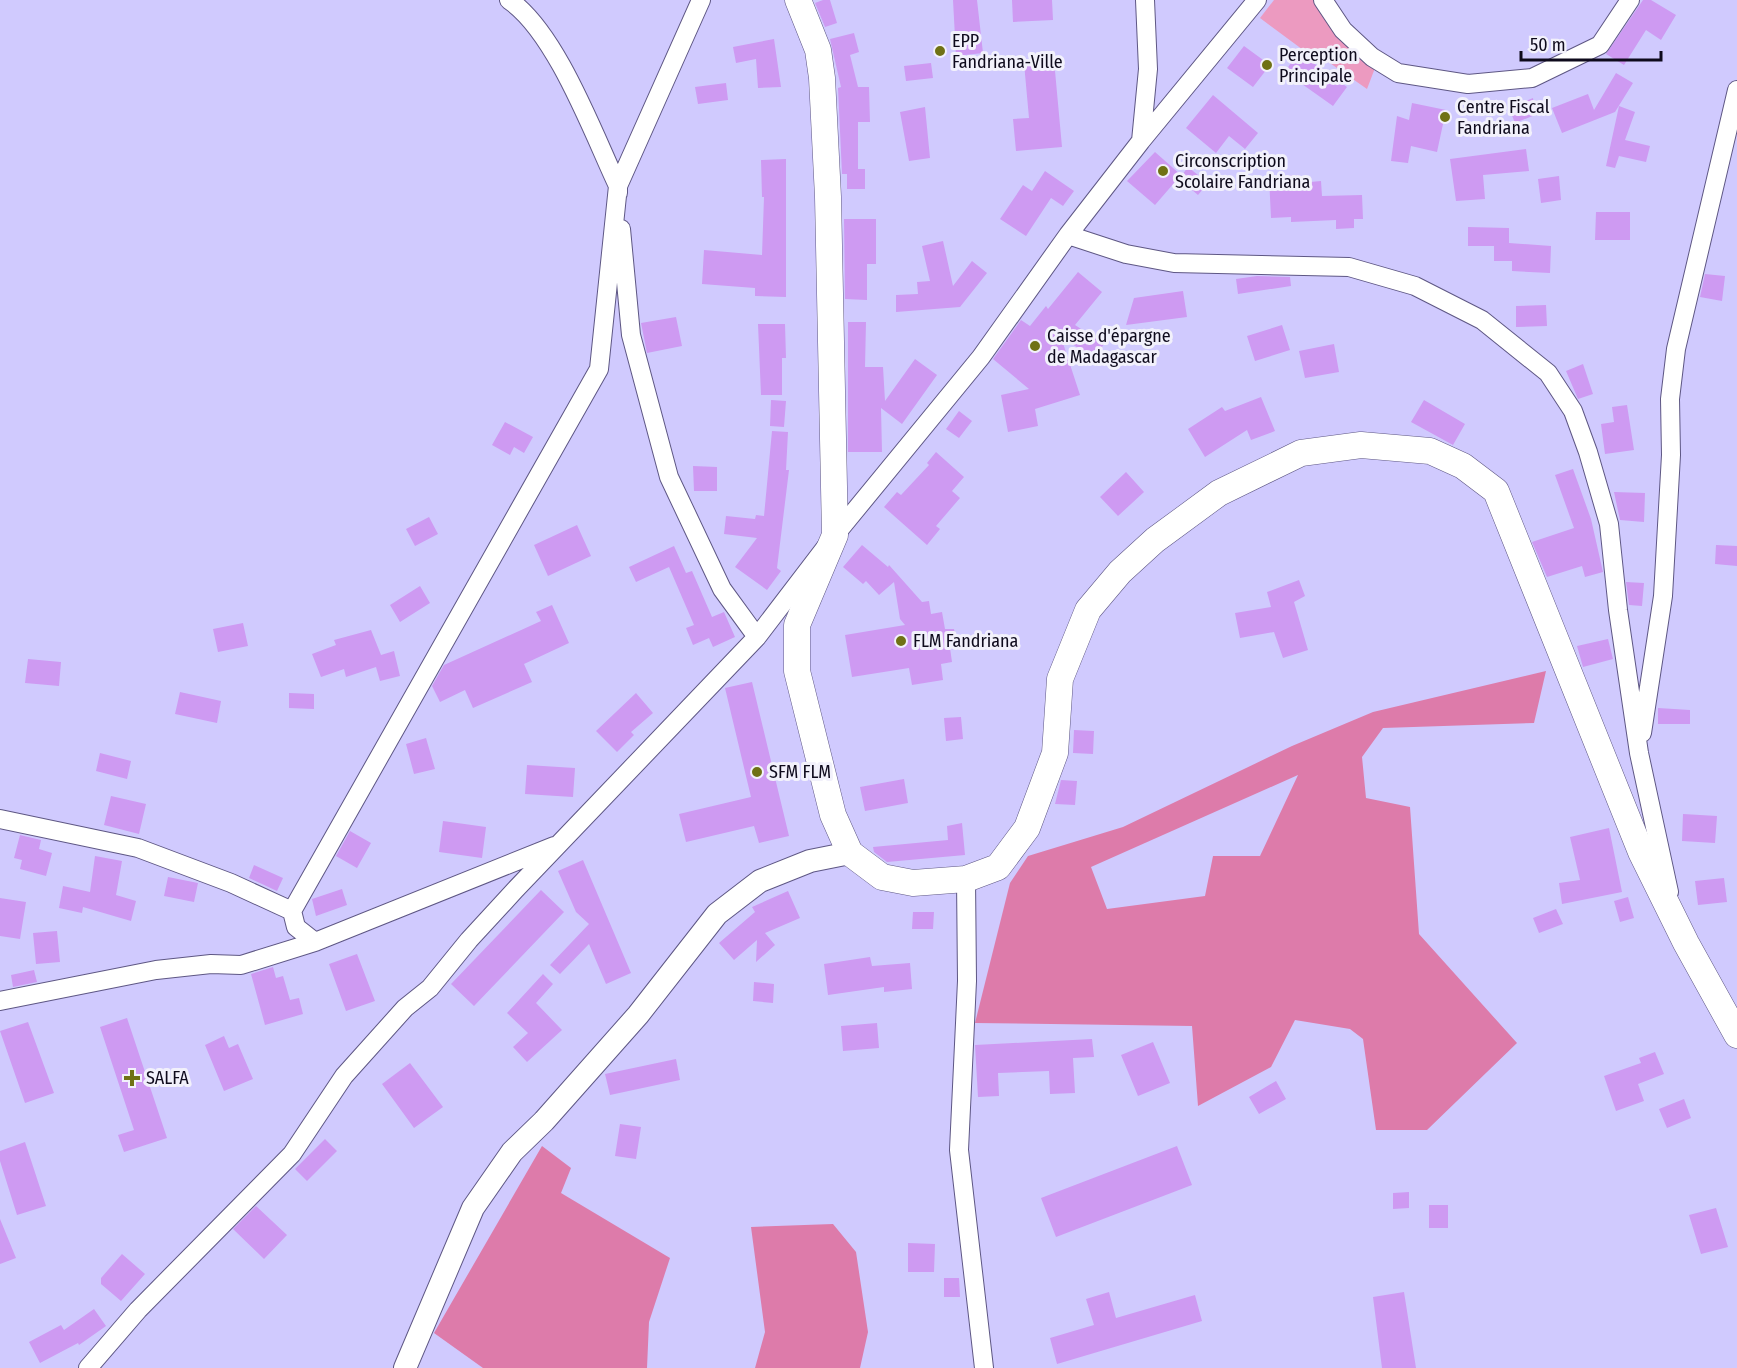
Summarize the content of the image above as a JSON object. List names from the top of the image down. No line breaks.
{"places":{"other":["EPP Fandriana-Ville","Perception Principale","Centre Fiscal Fandriana","Circonscription Scolaire Fandriana","Caisse d'épargne de Madagascar","FLM Fandriana","SFM FLM"],"health":["SALFA"]},"scale_bar":"50 m"}
